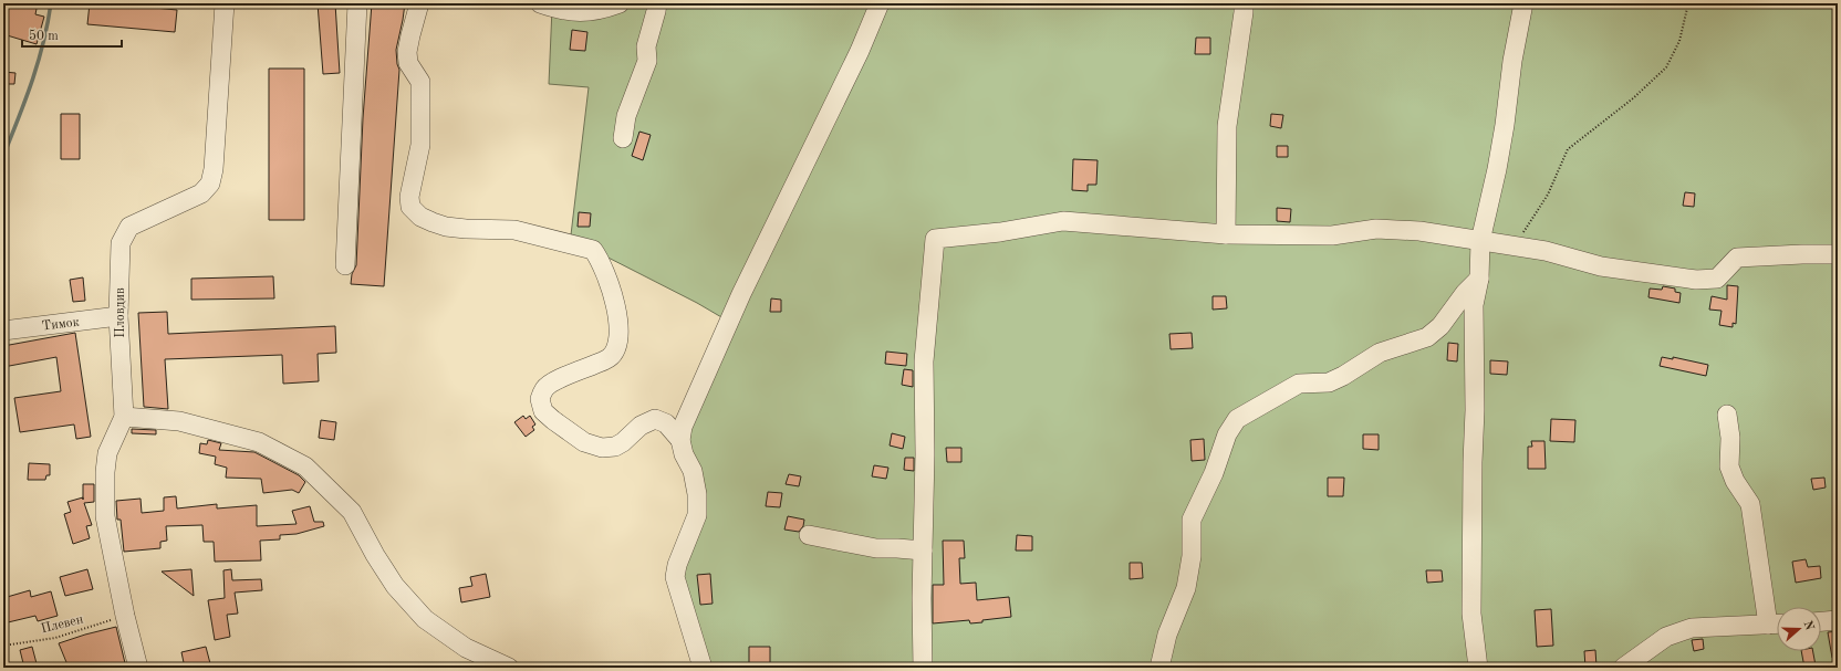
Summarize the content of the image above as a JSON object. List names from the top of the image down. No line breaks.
{"streets":{"street":["Пловдив","Тимок"],"path":["Плевен"]},"crossings":[["Пловдив","Тимок"],["Пловдив","Плевен"]],"scale_bar":"50 m","north":"right"}
